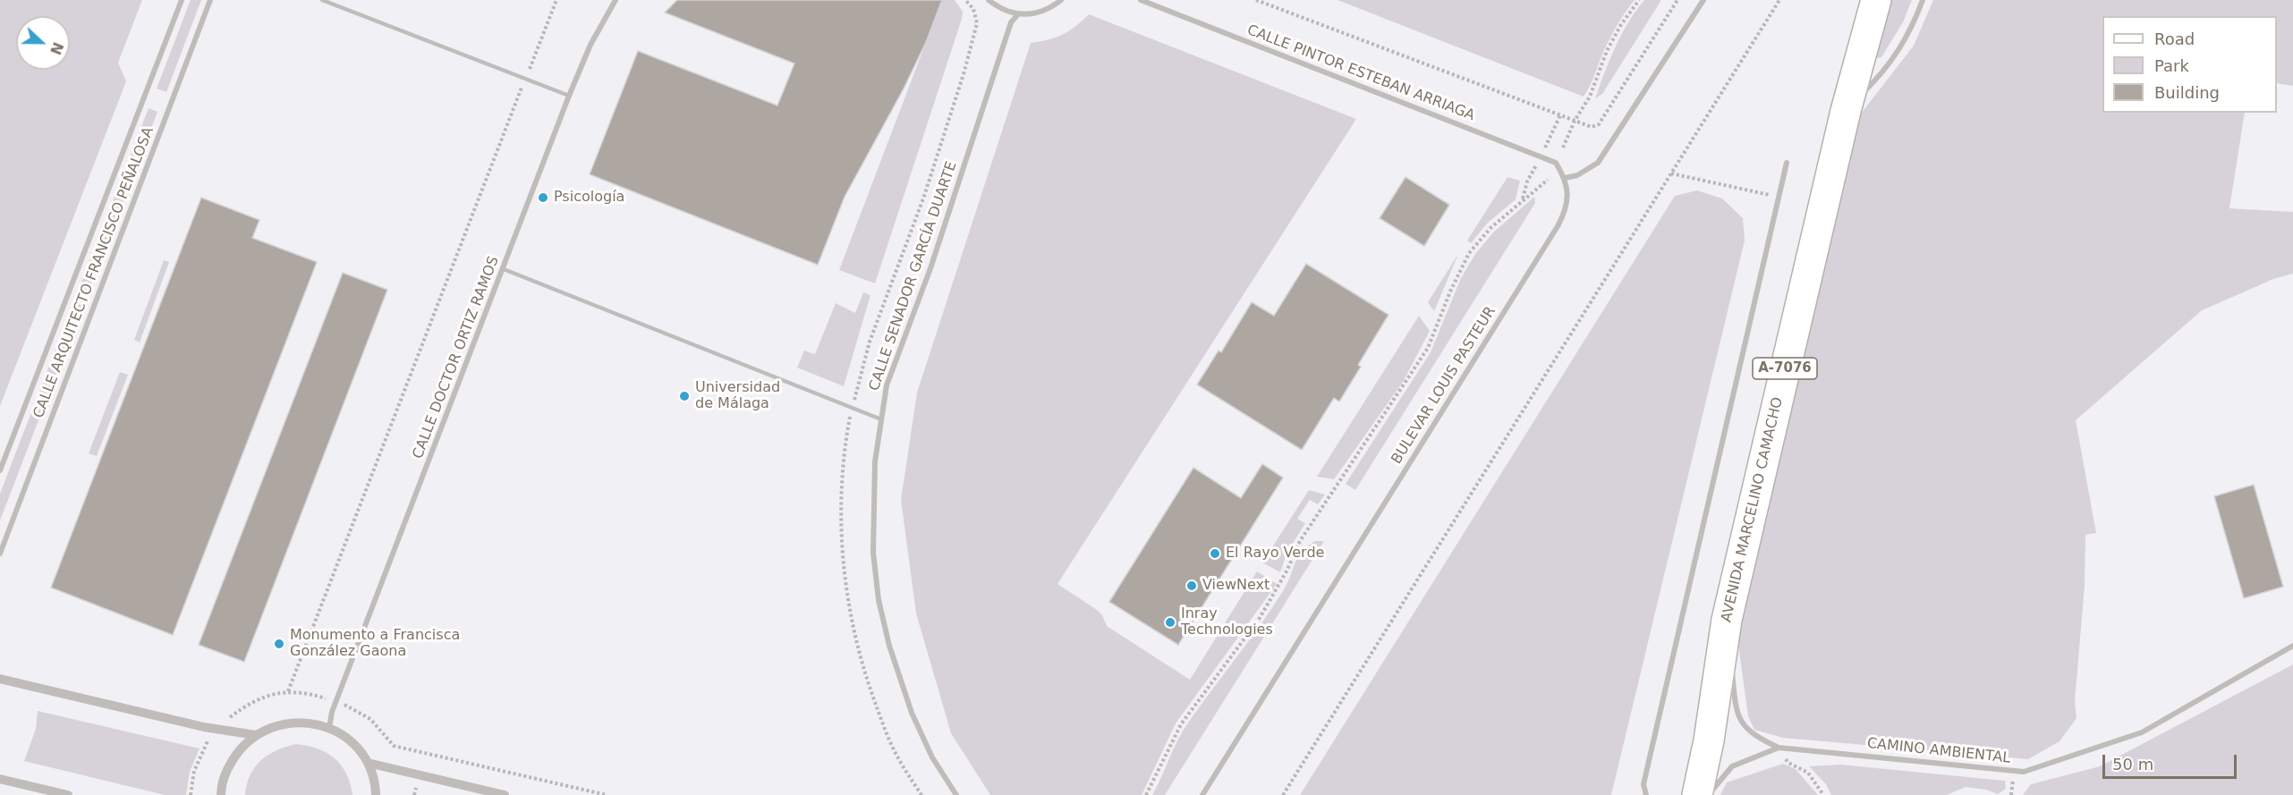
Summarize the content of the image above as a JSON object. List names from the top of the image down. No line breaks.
{"streets":{"main road":["A-7076","AVENIDA MARCELINO CAMACHO"],"street":["CALLE PINTOR ESTEBAN ARRIAGA","CALLE ARQUITECTO FRANCISCO PEÑALOSA","CALLE SENADOR GARCÍA DUARTE","CALLE DOCTOR ORTIZ RAMOS","BULEVAR LOUIS PASTEUR","CAMINO AMBIENTAL"]},"crossings":[["CALLE PINTOR ESTEBAN ARRIAGA","BULEVAR LOUIS PASTEUR"],["AVENIDA MARCELINO CAMACHO","CAMINO AMBIENTAL"]],"places":["Psicología","Universidad de Málaga","El Rayo Verde","ViewNext","Inray Technologies","Monumento a Francisca González Gaona"],"legend":["Road","Park","Building"],"scale_bar":"50 m","north":"right"}
